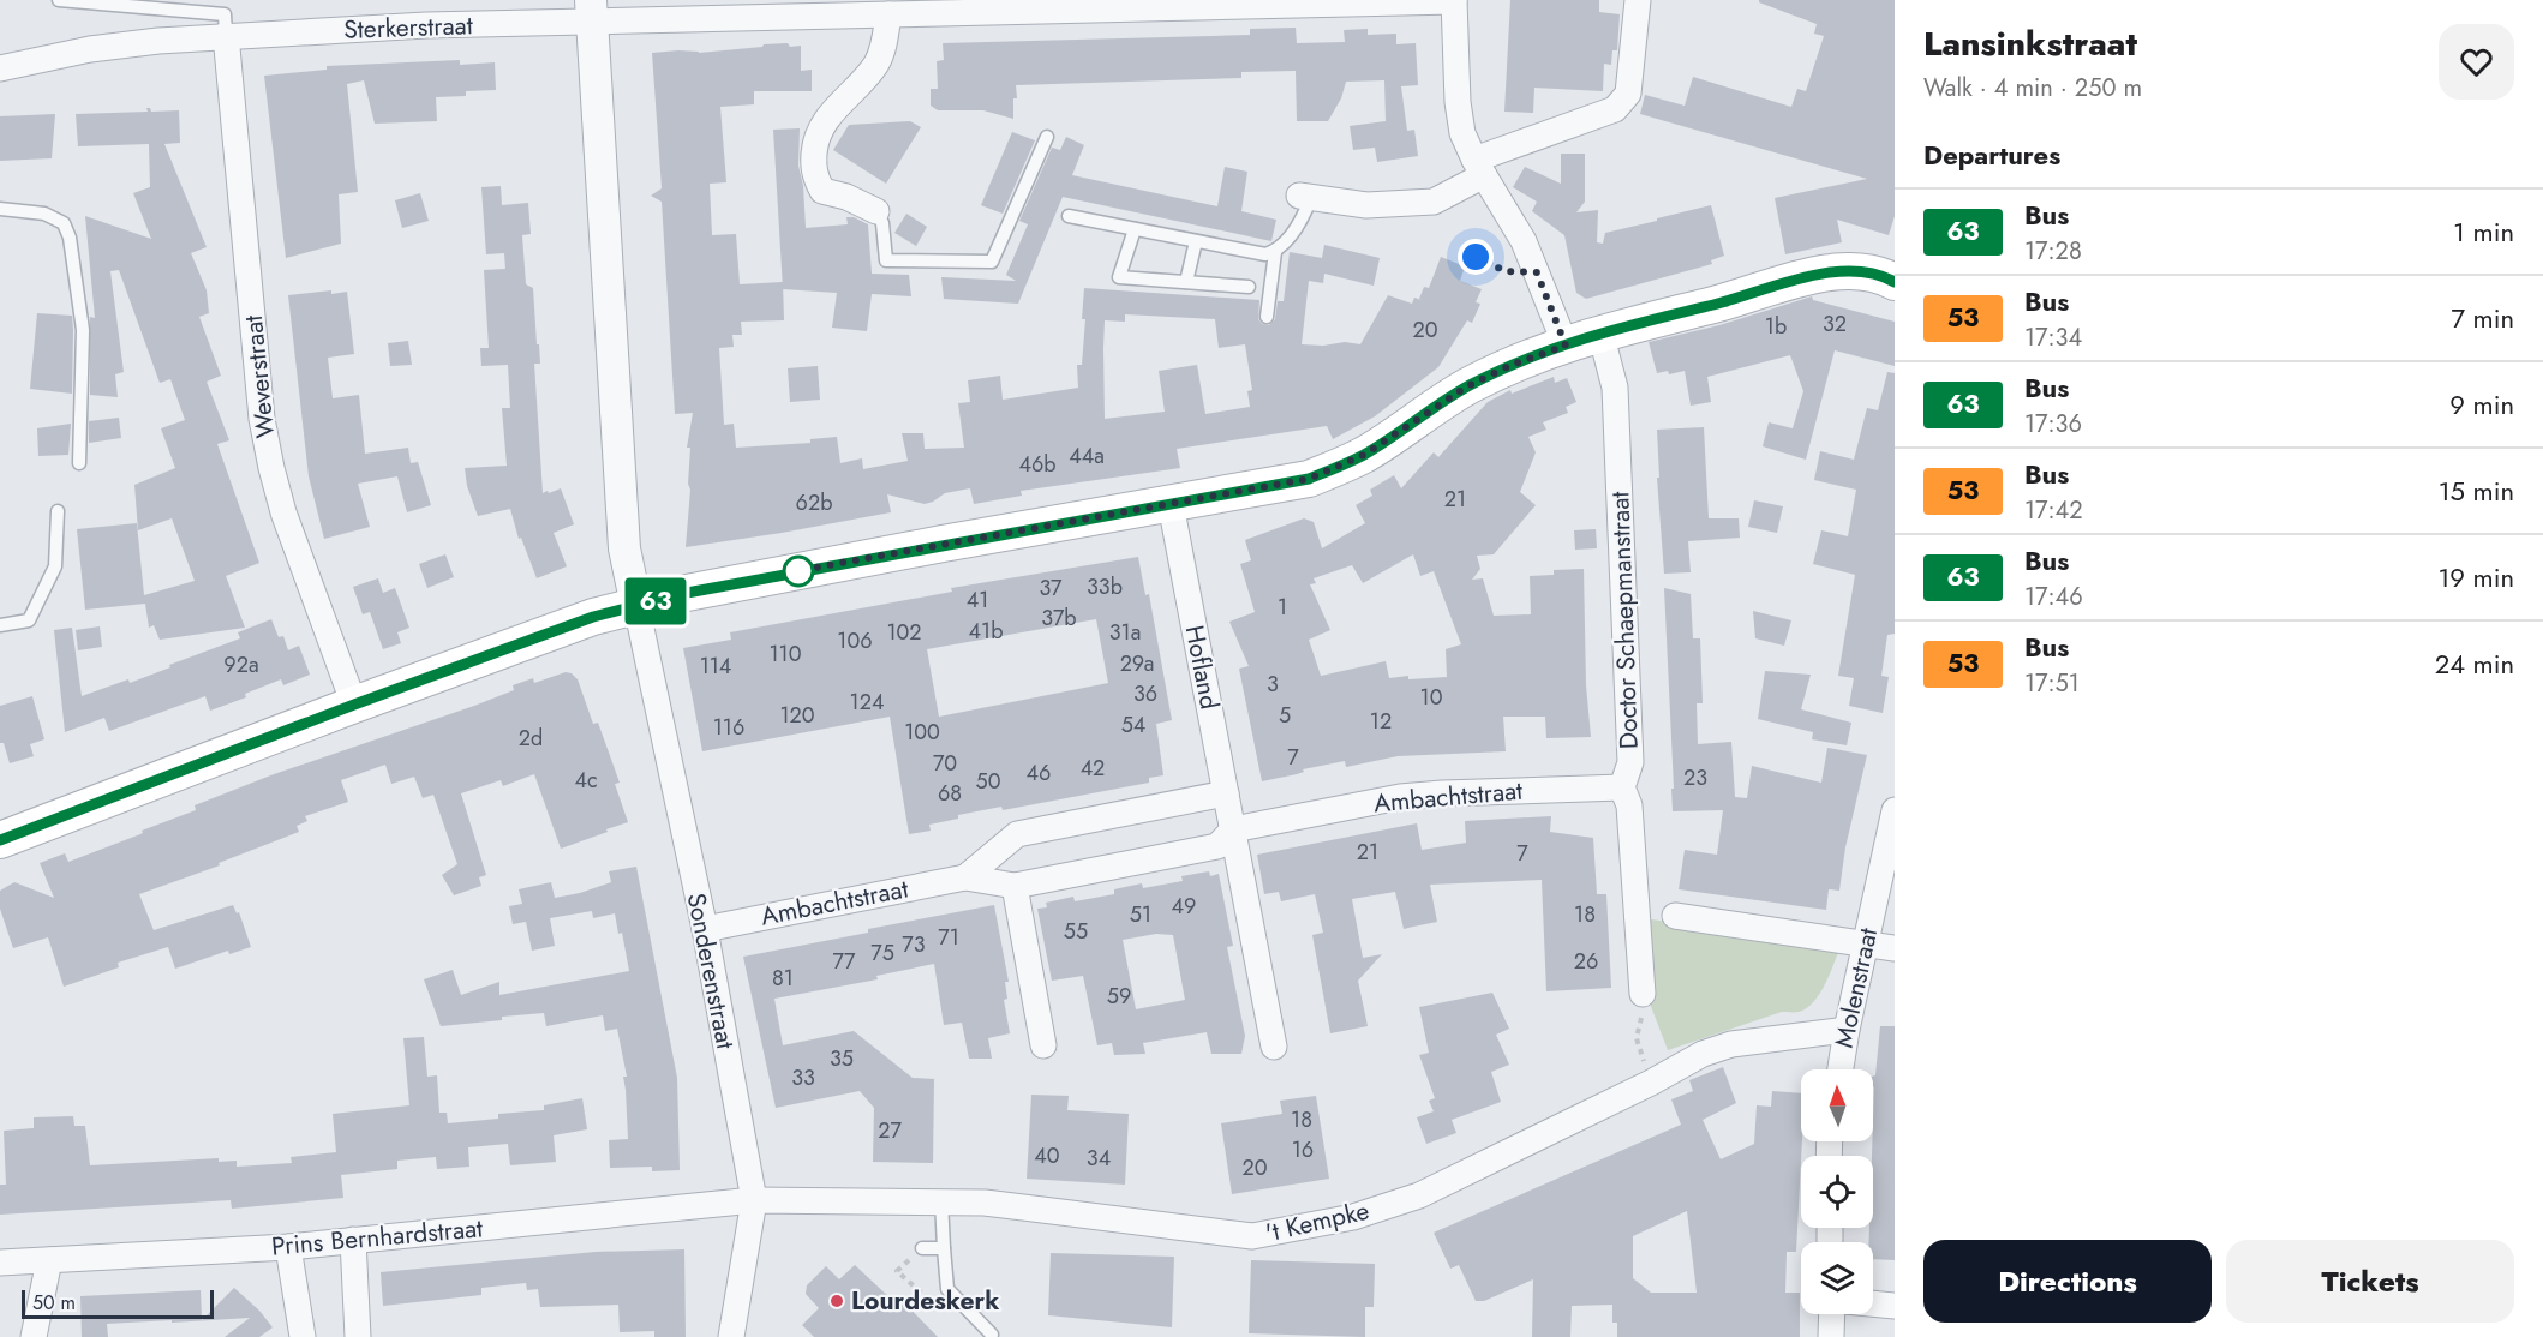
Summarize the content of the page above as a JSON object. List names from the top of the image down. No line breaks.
{"streets":{"street":["Sterkerstraat","Weverstraat","Doctor Schaepmanstraat","Hofland","Ambachtstraat","Sonderenstraat","Molenstraat","'t Kempke","Prins Bernhardstraat"]},"crossings":[["Sterkerstraat","Weverstraat"],["Doctor Schaepmanstraat","Ambachtstraat"],["Hofland","Ambachtstraat"],["Ambachtstraat","Sonderenstraat"],["Sonderenstraat","'t Kempke"],["Sonderenstraat","Prins Bernhardstraat"],["Molenstraat","'t Kempke"],["'t Kempke","Prins Bernhardstraat"]],"places":["Lourdeskerk"],"lines":["bus line 63"],"house_numbers":["32","1b","20","44a","46b","21","62b","33b","37","41","1","37b","41b","102","31a","106","110","29a","92a","114","3","36","10","124","120","5","12","54","116","100","2d","7","70","42","46","23","4c","50","68","21","7","49","51","18","55","71","73","75","77","26","81","59","35","33","18","27","16","40","34","20"],"scale_bar":"50 m","north":"top","page":{"on_map":"63","heading":[["Lansinkstraat","Walk · 4 min · 250 m"],"Departures"],"list":[{"mark":"63","name":"Bus","note":"17:28","value":"1 min"},{"mark":"53","name":"Bus","note":"17:34","value":"7 min"},{"mark":"63","name":"Bus","note":"17:36","value":"9 min"},{"mark":"53","name":"Bus","note":"17:42","value":"15 min"},{"mark":"63","name":"Bus","note":"17:46","value":"19 min"},{"mark":"53","name":"Bus","note":"17:51","value":"24 min"}],"buttons":["Directions","Tickets"],"scale":"50 m"}}
